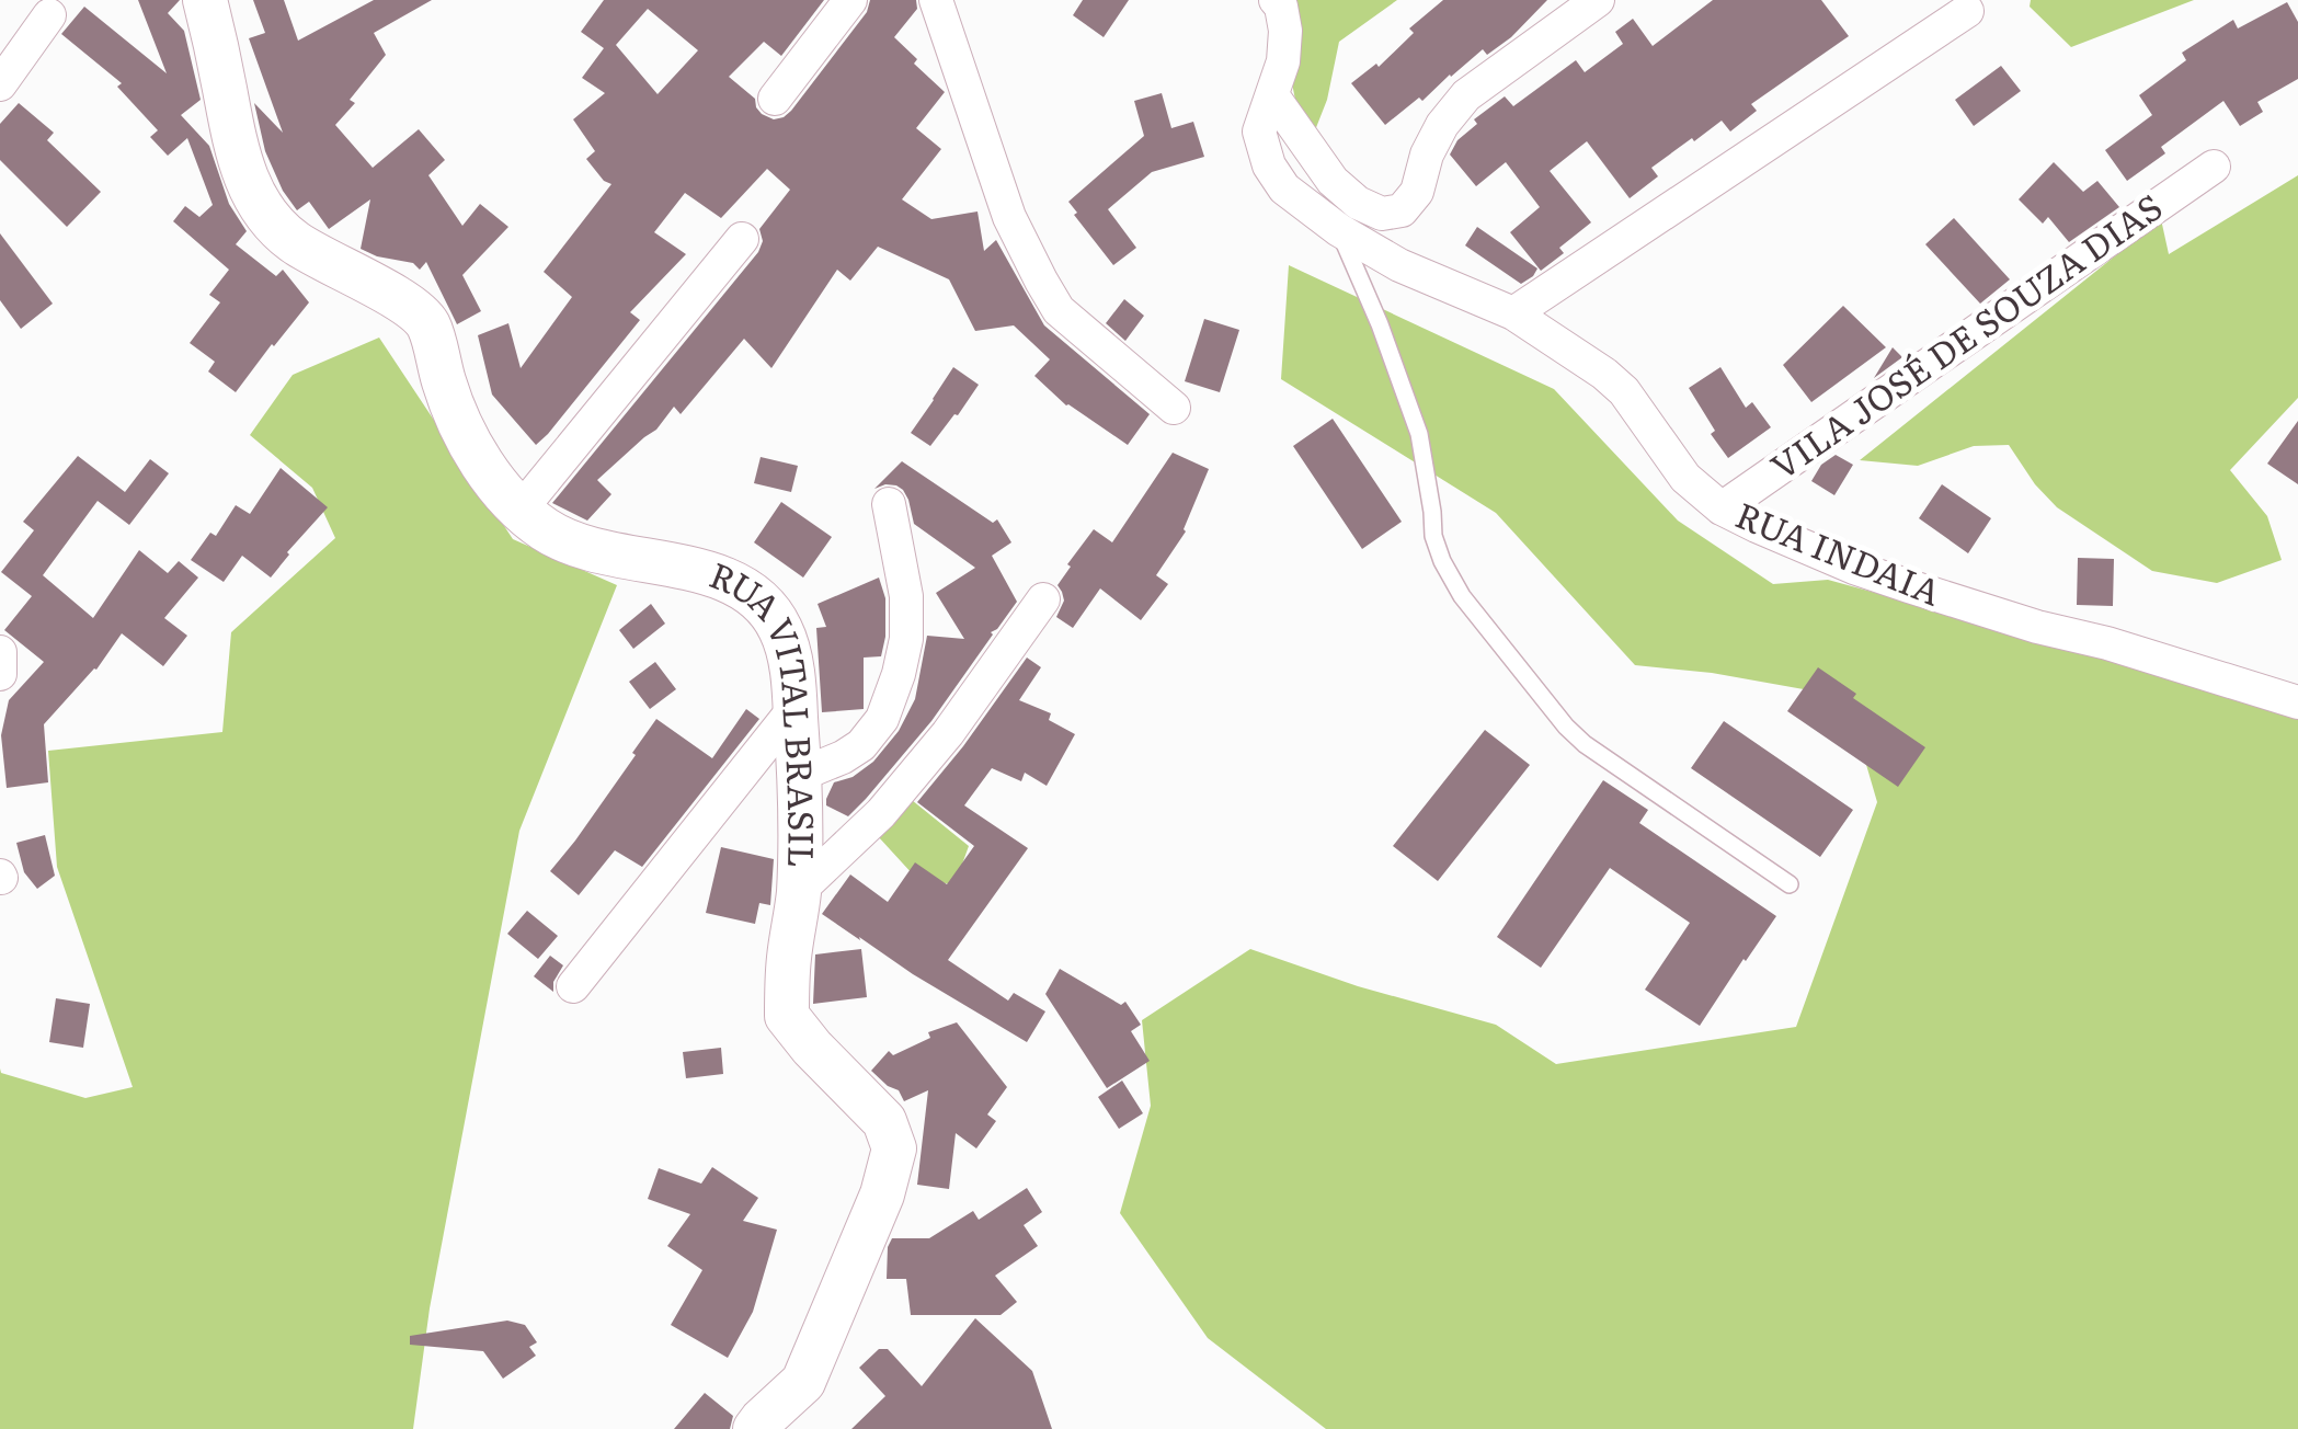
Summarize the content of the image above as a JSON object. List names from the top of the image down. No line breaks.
{"streets":{"street":["VILA JOSÉ DE SOUZA DIAS","RUA INDAIA","RUA VITAL BRASIL"]},"crossings":[["VILA JOSÉ DE SOUZA DIAS","RUA INDAIA"]]}
